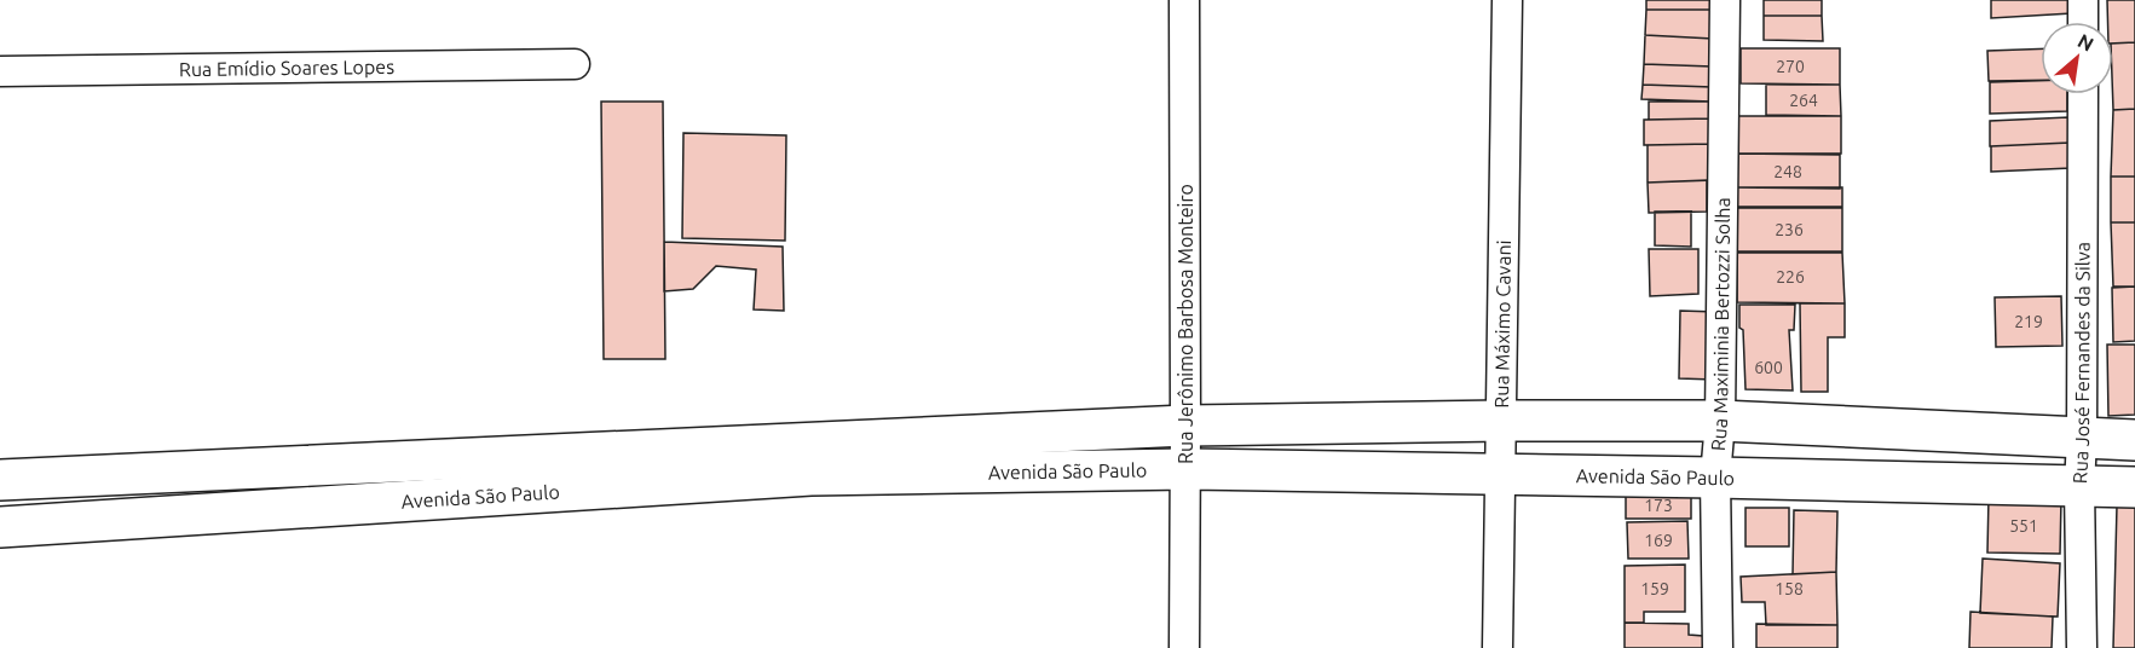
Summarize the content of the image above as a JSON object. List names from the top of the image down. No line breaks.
{"streets":{"main road":["Avenida São Paulo"],"street":["Rua Emídio Soares Lopes","Rua Jerônimo Barbosa Monteiro","Rua Máximo Cavani","Rua Maximinia Bertozzi Solha","Rua José Fernandes da Silva"]},"crossings":[["Rua Jerônimo Barbosa Monteiro","Avenida São Paulo"],["Rua Máximo Cavani","Avenida São Paulo"],["Rua Maximinia Bertozzi Solha","Avenida São Paulo"],["Rua José Fernandes da Silva","Avenida São Paulo"]],"house_numbers":["270","264","248","236","226","219","600","173","551","169","159","158"],"north":"top right"}
